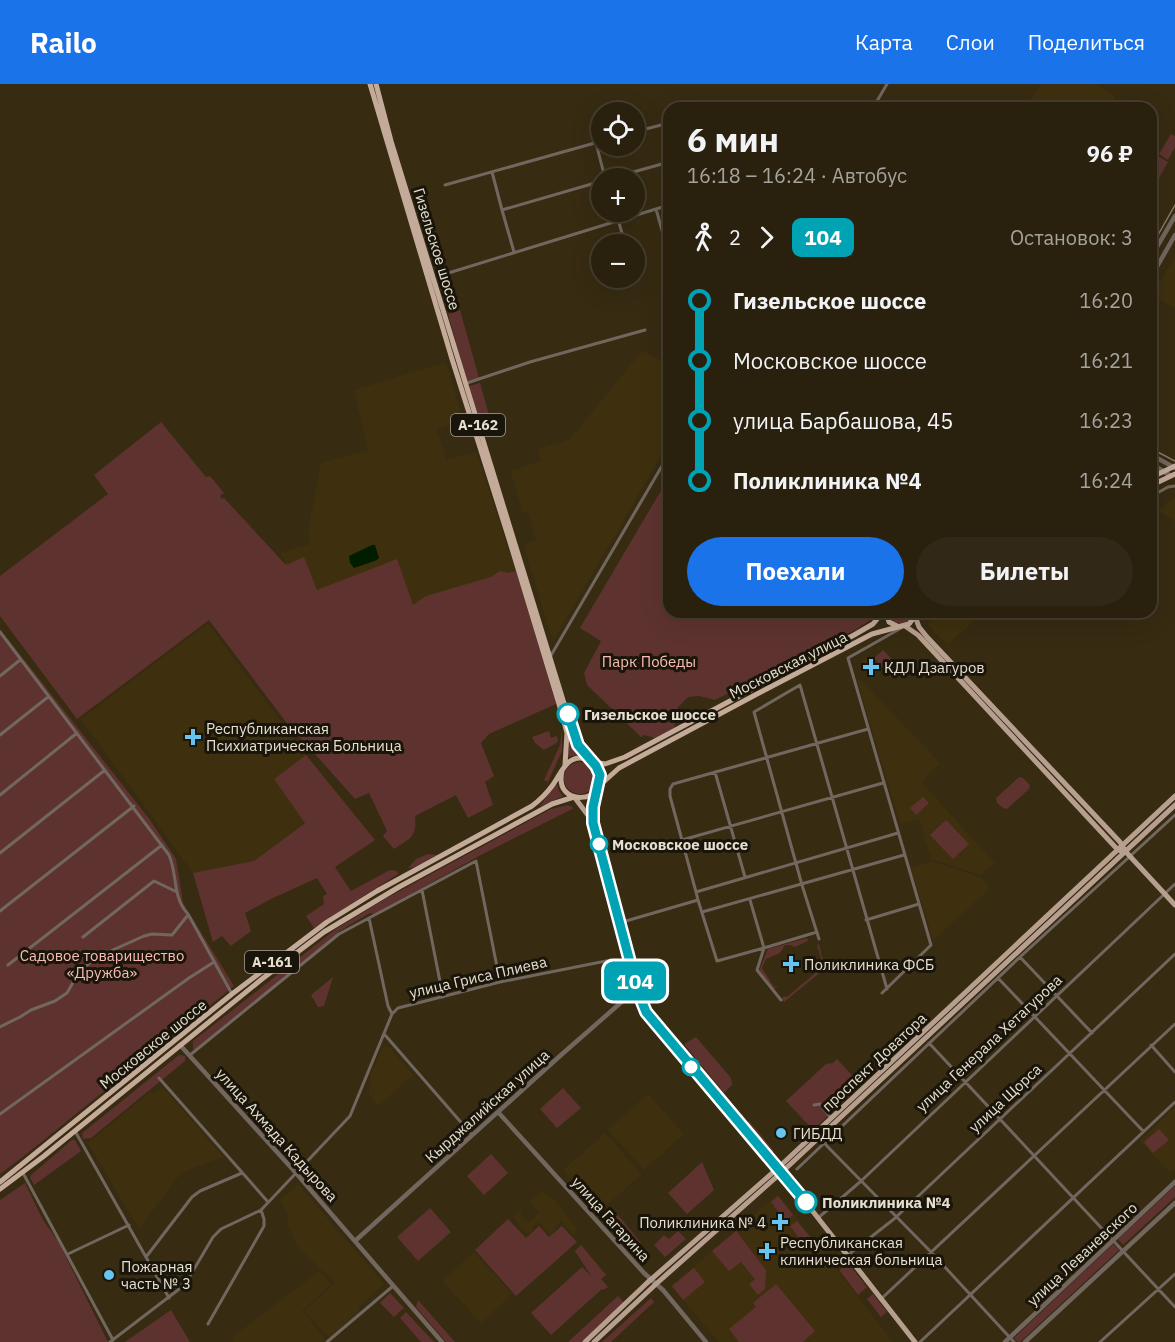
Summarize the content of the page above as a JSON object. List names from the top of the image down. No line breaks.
{"streets":{"highway":["Гизельское шоссе","А-162","Московская улица","А-161","Московское шоссе"],"main road":["проспект Доватора"],"street":["улица Гриса Плиева","улица Генерала Хетагурова","улица Щорса","Кырджалийская улица","улица Ахмада Кадырова","улица Гагарина","улица Леваневского"]},"crossings":[["Гизельское шоссе","Московская улица"],["Гизельское шоссе","А-161"],["Гизельское шоссе","Московское шоссе"],["Московская улица","А-161"],["Московская улица","Московское шоссе"],["А-161","Московское шоссе"],["улица Гриса Плиева","Кырджалийская улица"],["Московское шоссе","улица Ахмада Кадырова"],["проспект Доватора","улица Гагарина"],["Кырджалийская улица","улица Ахмада Кадырова"],["Кырджалийская улица","улица Гагарина"]],"parks":["Парк Победы","Садовое товарищество «Дружба»"],"places":{"health":["КДЛ Дзагуров","Республиканская Психиатрическая Больница","Поликлиника ФСБ","Поликлиника № 4","Республиканская клиническая больница"],"other":["Гизельское шоссе","Московское шоссе","ГИБДД","Поликлиника №4","Пожарная часть № 3"]},"lines":["bus line 104"],"page":{"header":"Railo","nav":["Карта","Слои","Поделиться"],"on_map":"104","map_buttons":["+","−"],"heading":["6 мин","16:18 – 16:24 · Автобус","96 ₽"],"legs":["2","104","Остановок: 3"],"list":[{"name":"Гизельское шоссе","value":"16:20"},{"name":"Московское шоссе","value":"16:21"},{"name":"улица Барбашова, 45","value":"16:23"},{"name":"Поликлиника №4","value":"16:24"}],"buttons":["Поехали","Билеты"]}}
